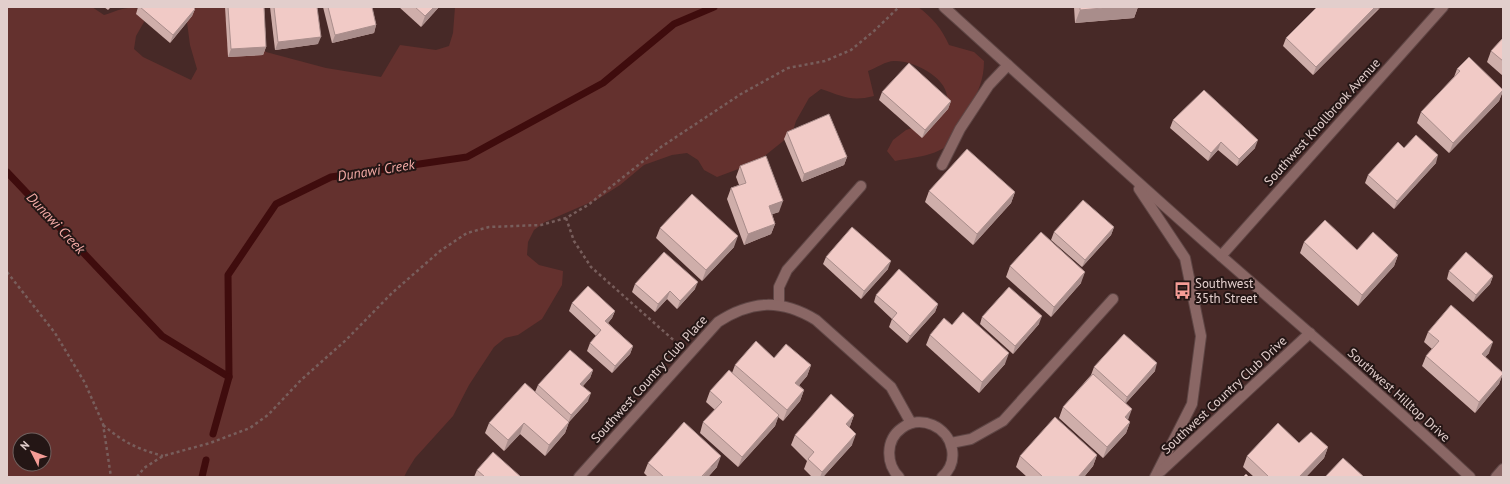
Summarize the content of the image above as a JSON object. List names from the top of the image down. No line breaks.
{"streets":{"street":["Southwest Knollbrook Avenue","Southwest Country Club Place","Southwest Country Club Drive","Southwest Hilltop Drive"]},"crossings":[["Southwest Country Club Drive","Southwest Hilltop Drive"]],"water":["Dunawi Creek"],"places":{"bus stop":["Southwest 35th Street"]},"north":"top left"}
